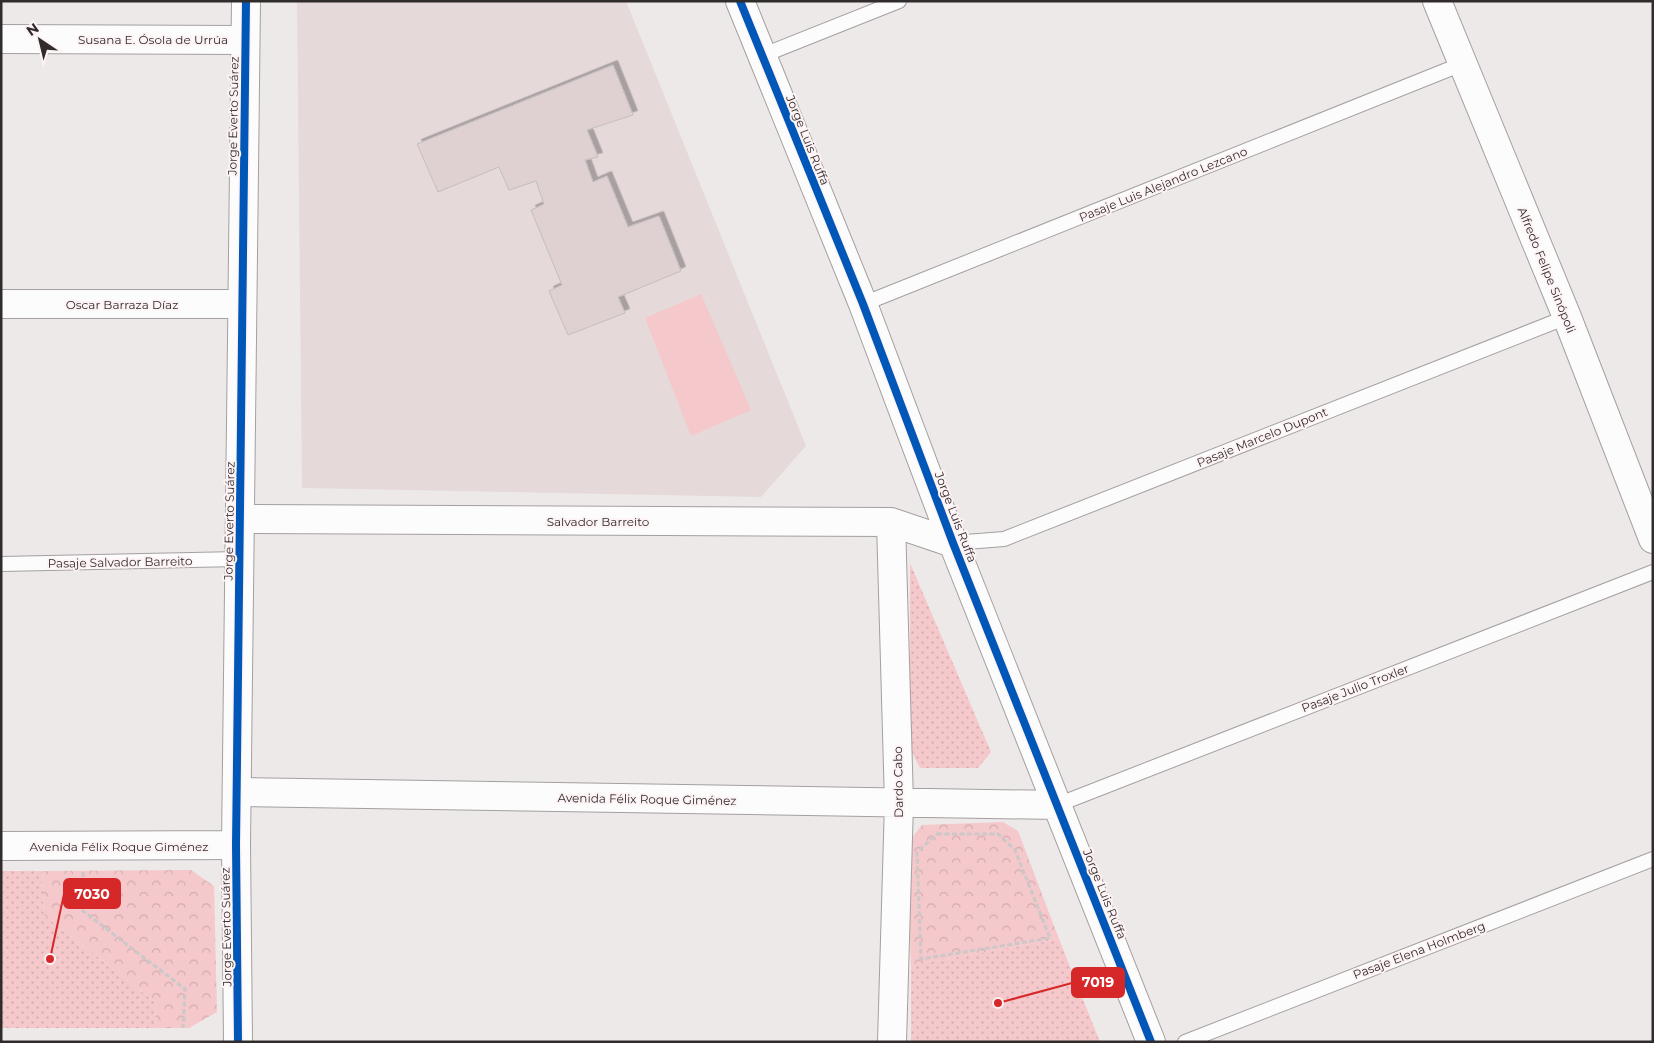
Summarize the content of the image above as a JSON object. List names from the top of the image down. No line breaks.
{"streets":{"street":["Susana E. Ósola de Urrúa","Jorge Everto Suárez","Jorge Luis Ruffa","Alfredo Felipe Sinópoli","Oscar Barraza Díaz","Salvador Barreito","Dardo Cabo","Avenida Félix Roque Giménez"],"lane":["Pasaje Luis Alejandro Lezcano","Pasaje Marcelo Dupont","Pasaje Salvador Barreito","Pasaje Julio Troxler","Pasaje Elena Holmberg"]},"crossings":[["Susana E. Ósola de Urrúa","Jorge Everto Suárez"],["Jorge Everto Suárez","Oscar Barraza Díaz"],["Jorge Everto Suárez","Salvador Barreito"],["Jorge Everto Suárez","Pasaje Salvador Barreito"],["Jorge Everto Suárez","Avenida Félix Roque Giménez"],["Jorge Luis Ruffa","Pasaje Luis Alejandro Lezcano"],["Jorge Luis Ruffa","Pasaje Marcelo Dupont"],["Jorge Luis Ruffa","Salvador Barreito"],["Jorge Luis Ruffa","Pasaje Julio Troxler"],["Jorge Luis Ruffa","Avenida Félix Roque Giménez"],["Pasaje Luis Alejandro Lezcano","Alfredo Felipe Sinópoli"],["Alfredo Felipe Sinópoli","Pasaje Marcelo Dupont"],["Pasaje Marcelo Dupont","Salvador Barreito"],["Salvador Barreito","Dardo Cabo"],["Pasaje Julio Troxler","Avenida Félix Roque Giménez"],["Dardo Cabo","Avenida Félix Roque Giménez"]],"places":["7030","7019"],"north":"top left"}
